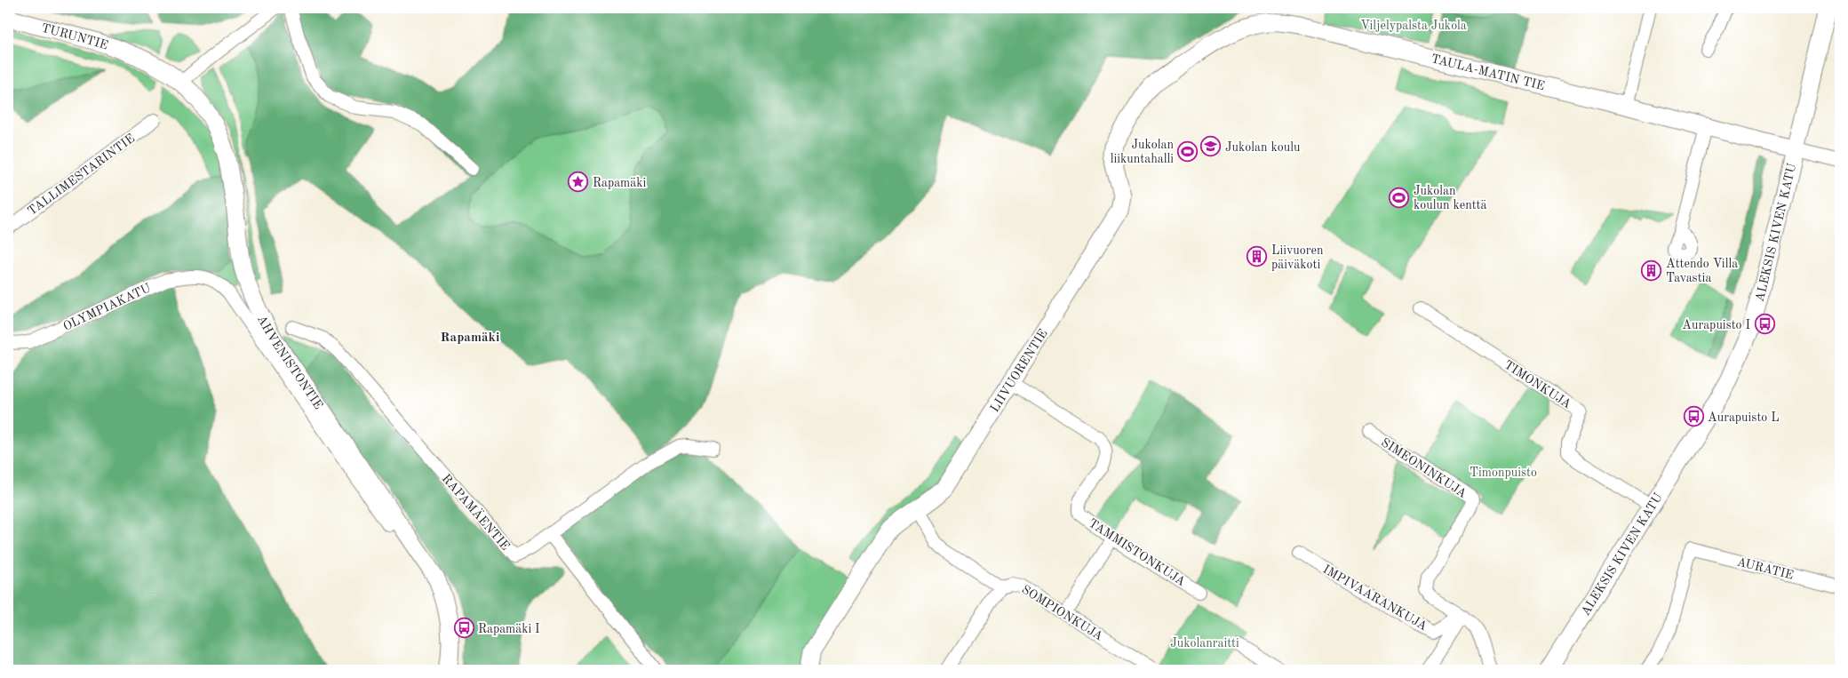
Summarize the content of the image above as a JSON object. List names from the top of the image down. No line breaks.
{"streets":{"main road":["TURUNTIE","TAULA-MATIN TIE","ALEKSIS KIVEN KATU","AHVENISTONTIE","LIIVUORENTIE"],"street":["TALLIMESTARINTIE","OLYMPIAKATU","TIMONKUJA","SIMEONINKUJA","RAPAMÄENTIE","TAMMISTONKUJA","AURATIE","IMPIVAARANKUJA","SOMPIONKUJA"]},"crossings":[["TURUNTIE","AHVENISTONTIE"],["TAULA-MATIN TIE","ALEKSIS KIVEN KATU"],["TAULA-MATIN TIE","LIIVUORENTIE"],["ALEKSIS KIVEN KATU","TIMONKUJA"],["LIIVUORENTIE","TAMMISTONKUJA"],["SIMEONINKUJA","IMPIVAARANKUJA"]],"districts":["Rapamäki"],"parks":["Viljelypalsta Jukola","Timonpuisto","Jukolanraitti"],"places":{"school or university":["Jukolan koulu"],"sports":["Jukolan liikuntahalli","Jukolan koulun kenttä"],"place":["Rapamäki"],"building":["Liivuoren päiväkoti","Attendo Villa Tavastia"],"bus stop":["Aurapuisto I","Aurapuisto L","Rapamäki I"]}}
